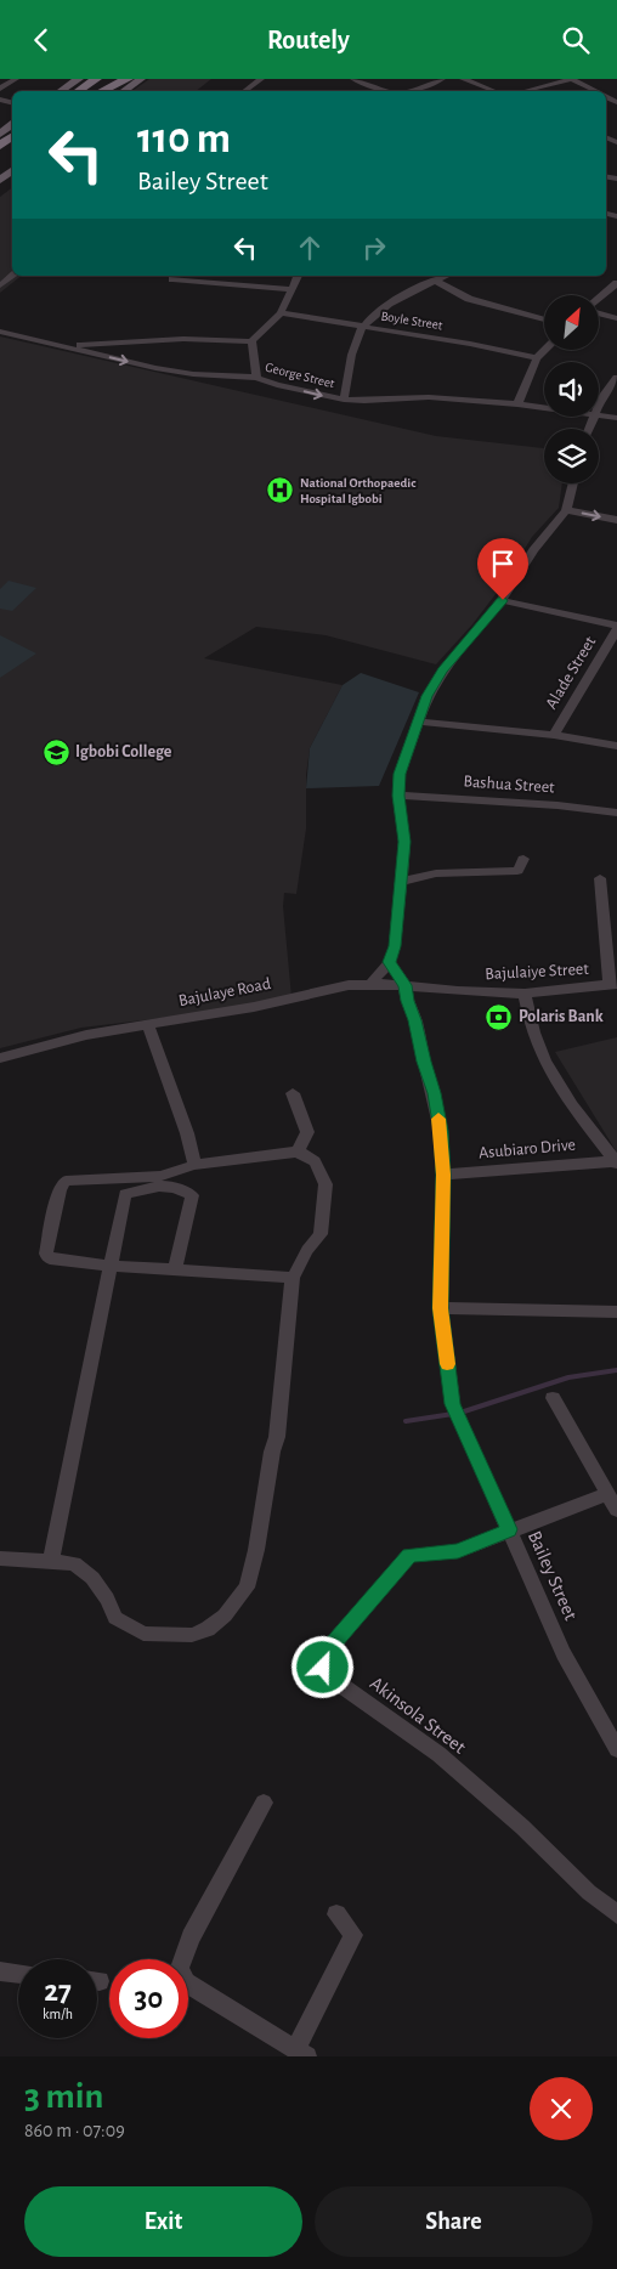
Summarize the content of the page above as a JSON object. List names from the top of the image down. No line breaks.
{"streets":{"street":["Boyle Street","George Street","Alade Street","Bashua Street","Bajulaiye Street","Bajulaye Road","Asubiaro Drive","Bailey Street","Akinsola Street"]},"crossings":[["Bajulaiye Street","Bajulaye Road"],["Bajulaye Road","Bailey Street"],["Asubiaro Drive","Bailey Street"],["Bailey Street","Akinsola Street"]],"places":{"hospital":["National Orthopaedic Hospital Igbobi"],"school or university":["Igbobi College"],"bank":["Polaris Bank"]},"north":"top right","page":{"header":"Routely","turn":["110 m","Bailey Street"],"speed":"27 km/h","limit":"30","heading":["3 min","860 m · 07:09"],"buttons":["Exit","Share"]}}
